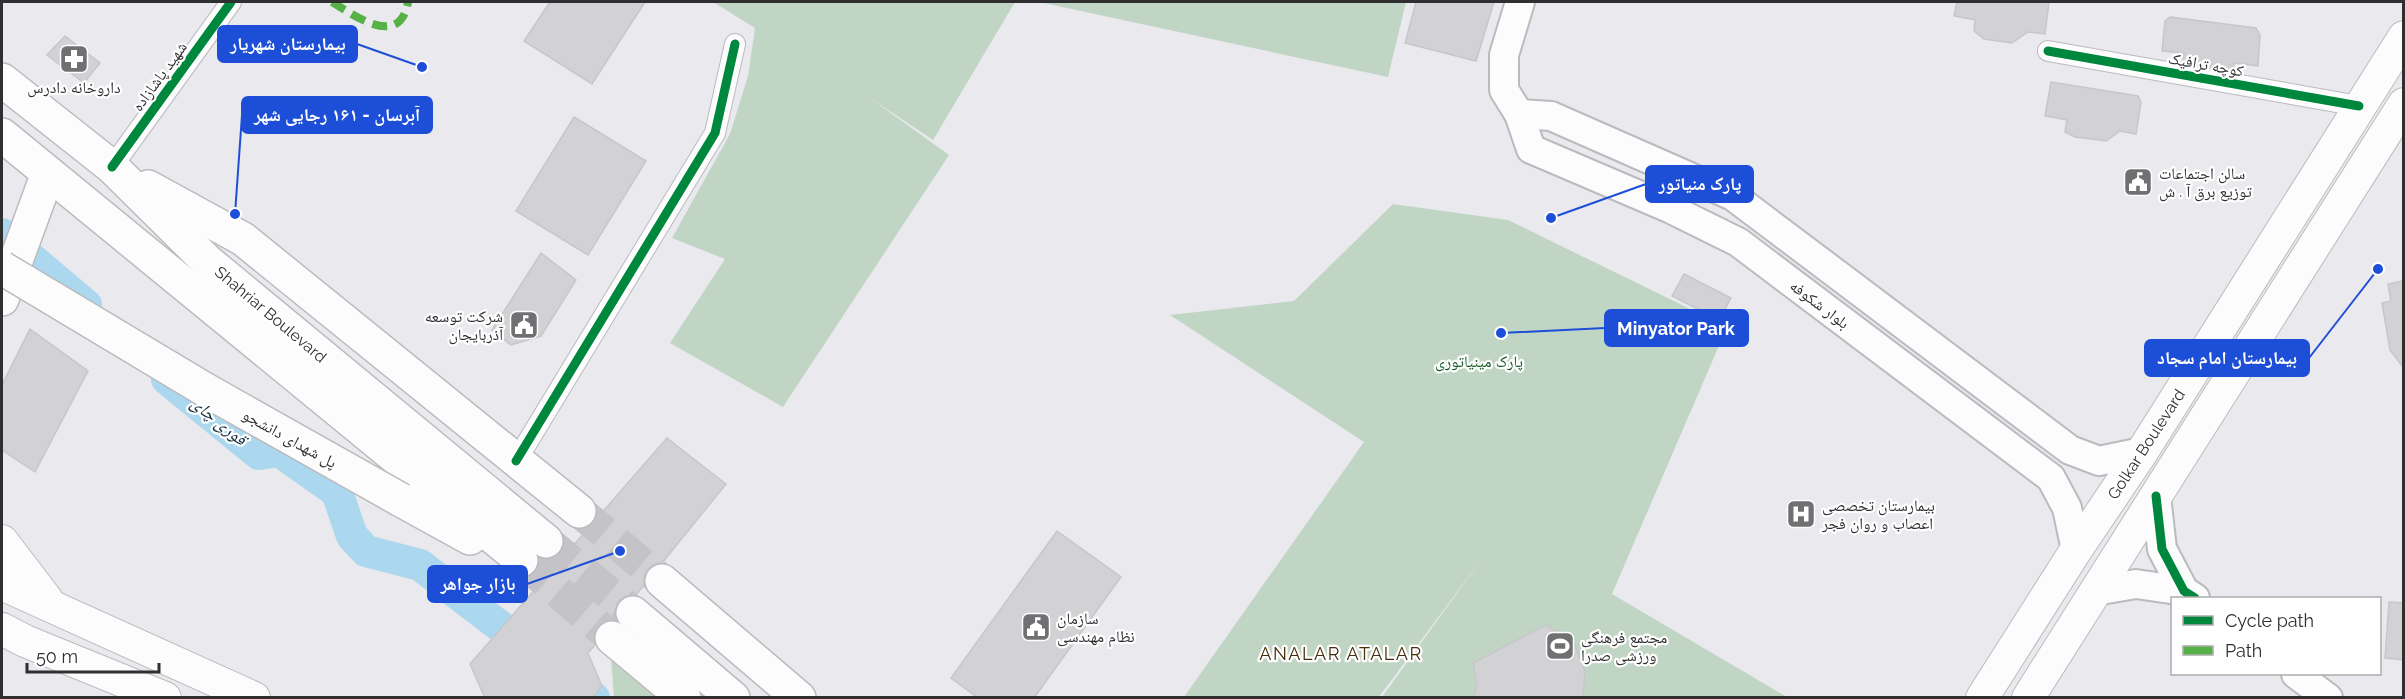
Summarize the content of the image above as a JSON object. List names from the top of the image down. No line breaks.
{"streets":{"highway":["Shahriar Boulevard","پل شهدای دانشجو"],"main road":["بلوار شکوفه","Golkar Boulevard"],"street":["کوچه ترافیک","شهید پاشازاده"]},"crossings":[["کوچه ترافیک","Golkar Boulevard"],["شهید پاشازاده","Shahriar Boulevard"],["بلوار شکوفه","Golkar Boulevard"],["Shahriar Boulevard","پل شهدای دانشجو"]],"districts":["ANALAR ATALAR"],"water":["قوری چای"],"parks":["پارک مینیاتوری"],"places":{"pharmacy":["داروخانه دادرس"],"other":["بیمارستان شهریار","آبرسان - ۱۶۱ رجایی شهر","پارک منیاتور","بیمارستان امام سجاد","Minyator Park","بازار جواهر"],"public building":["سالن اجتماعات توزیع برق آ . ش","شرکت توسعه آذربایجان","سازمان نظام مهندسی"],"hospital":["بیمارستان تخصصی اعصاب و روان فجر"],"sports":["مجتمع فرهنگی ورزشی صدرا"]},"legend":["Cycle path","Path"],"scale_bar":"50 m"}
